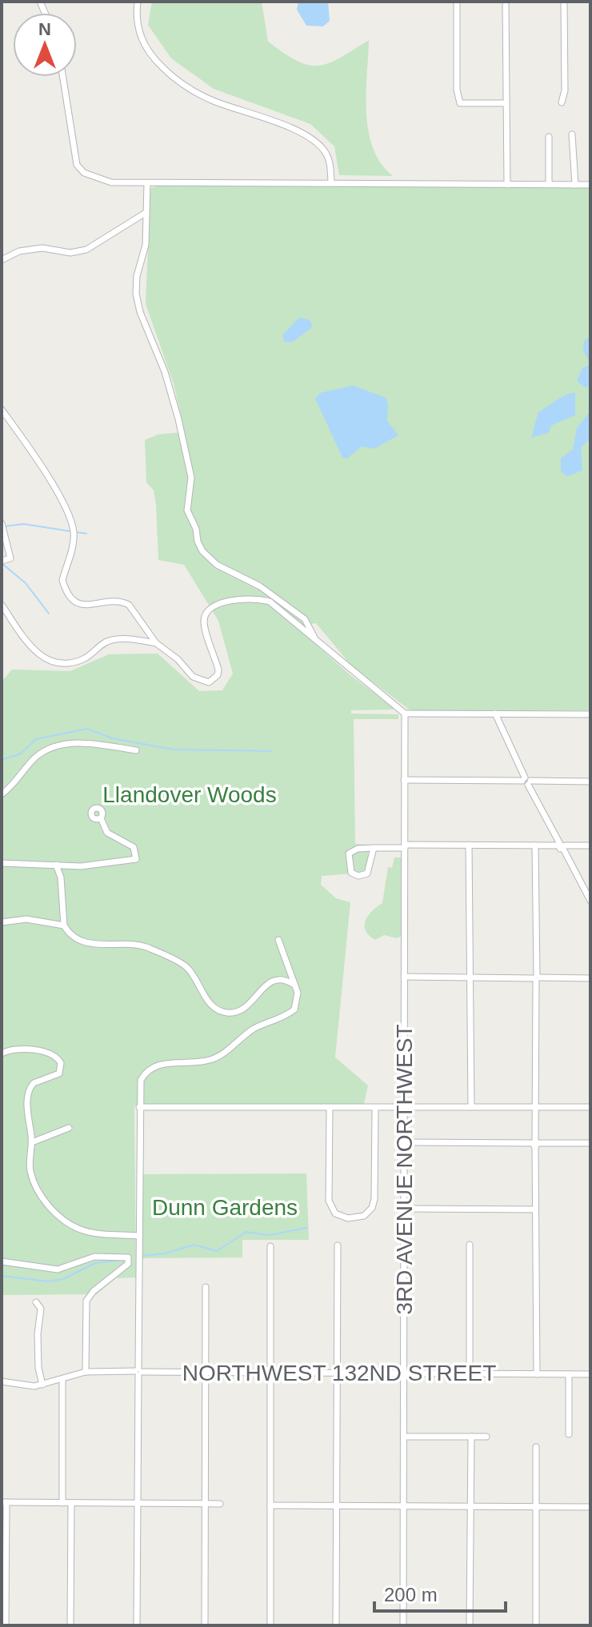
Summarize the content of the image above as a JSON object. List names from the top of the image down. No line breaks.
{"streets":{"street":["3RD AVENUE NORTHWEST","NORTHWEST 132ND STREET"]},"crossings":[["3RD AVENUE NORTHWEST","NORTHWEST 132ND STREET"]],"parks":["Llandover Woods","Dunn Gardens"],"scale_bar":"200 m","north":"top"}
